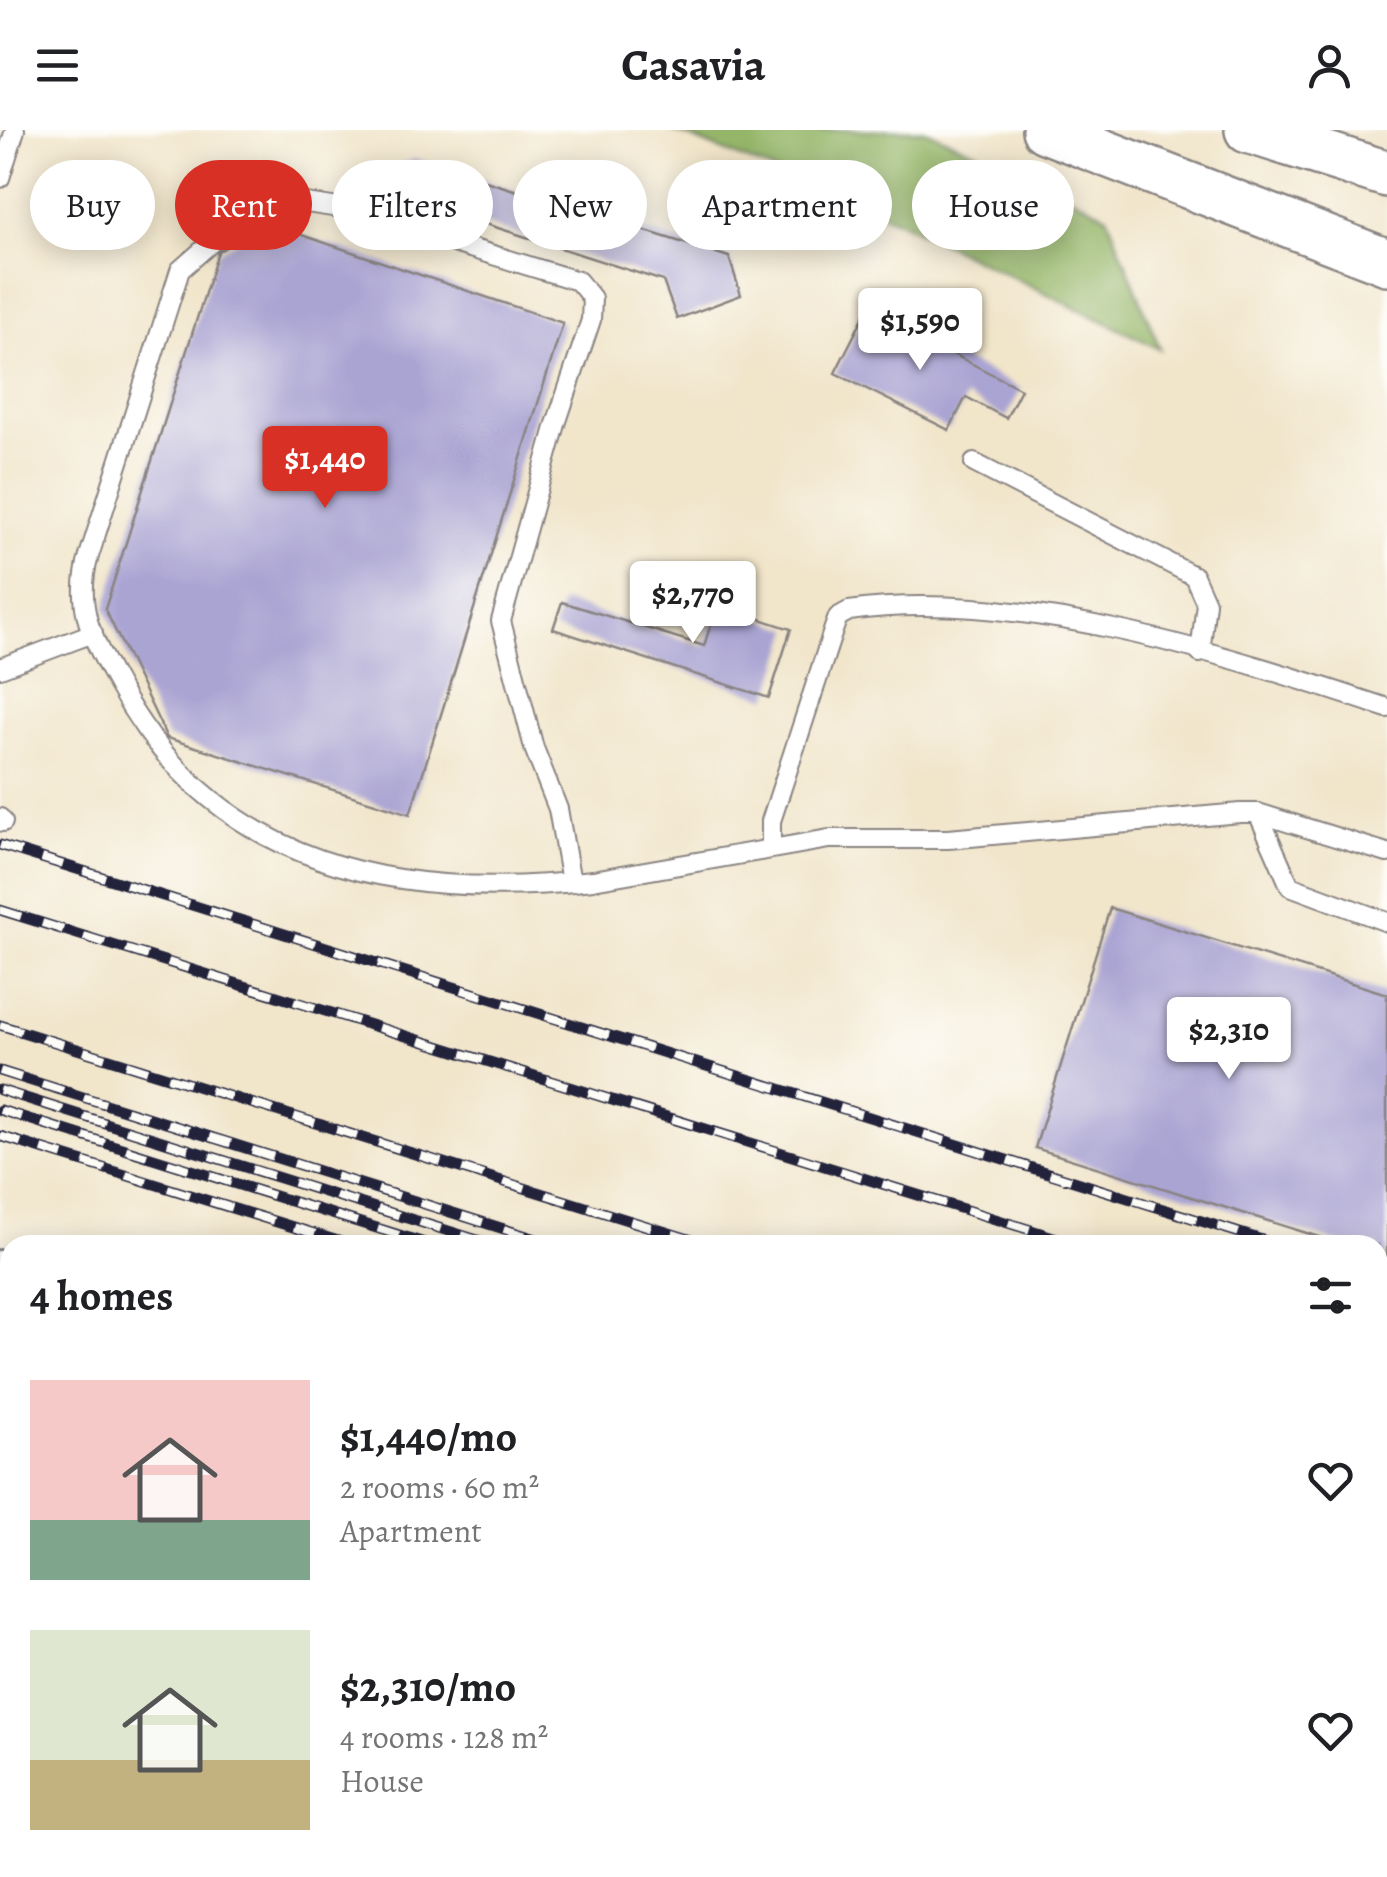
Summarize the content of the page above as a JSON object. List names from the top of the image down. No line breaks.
{"page":{"header":"Casavia","chip":["Buy","Rent","Filters","New","Apartment","House"],"price":["$1,590","$1,440","$2,770","$2,310"],"heading":"4 homes","list":[{"name":"$1,440/mo","note":"2 rooms · 60 m² · Apartment"},{"name":"$2,310/mo","note":"4 rooms · 128 m² · House"}]}}
